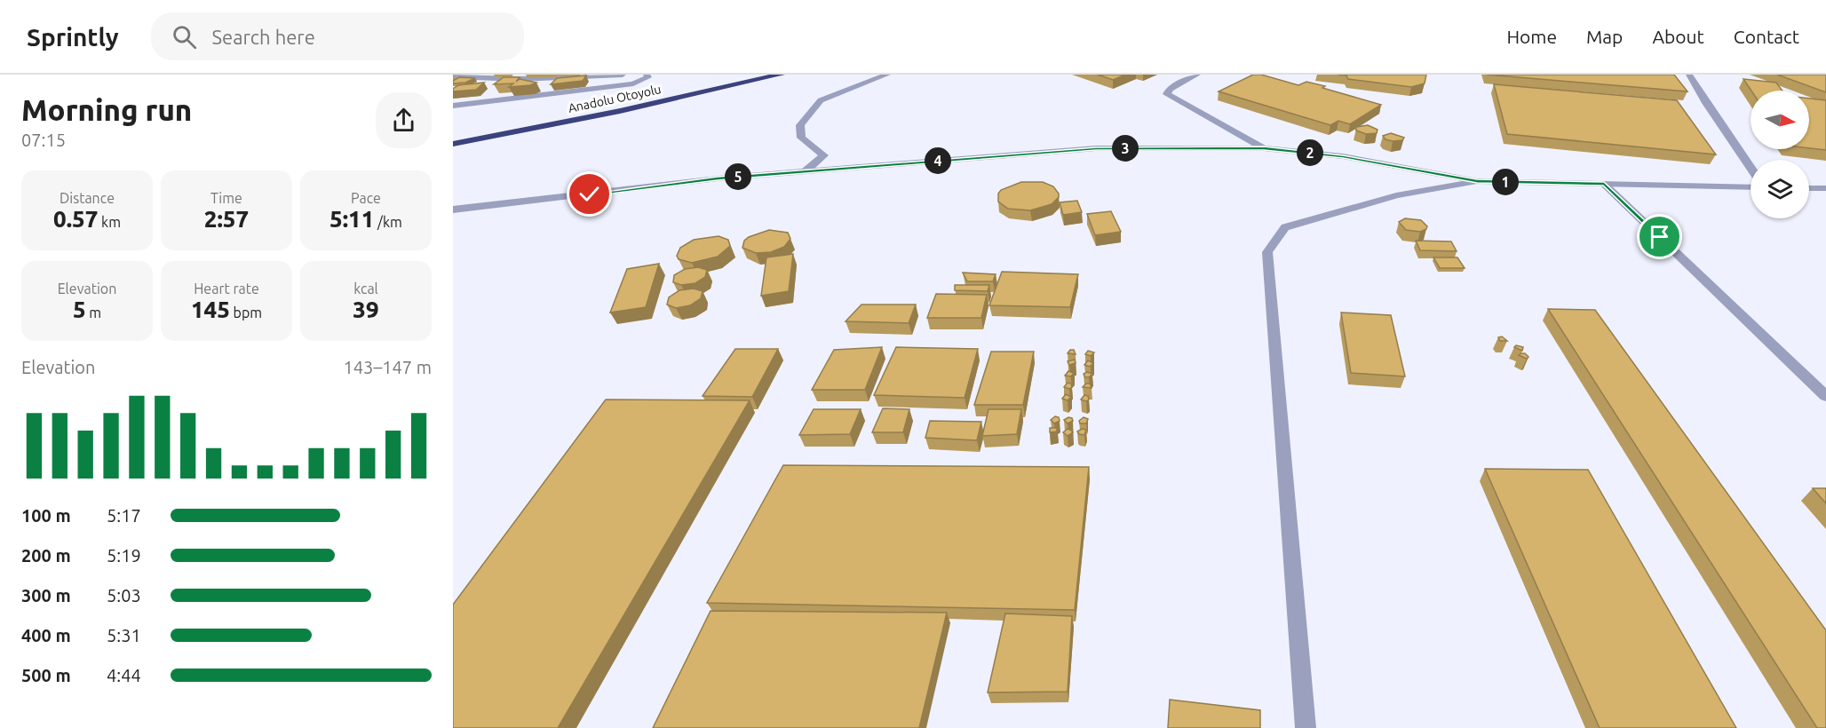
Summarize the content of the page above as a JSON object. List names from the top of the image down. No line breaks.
{"streets":{"highway":["Anadolu Otoyolu"]},"north":"right","page":{"header":"Sprintly","search":"Search here","nav":["Home","Map","About","Contact"],"heading":["Morning run","07:15"],"pins":["3","2","4","5","1"],"stats":[["Distance","0.57 km"],["Time","2:57"],["Pace","5:11 /km"],["Elevation","5 m"],["Heart rate","145 bpm"],["kcal","39"]],"chart":["Elevation","143–147 m"],"list":[{"name":"100 m","note":"5:17"},{"name":"200 m","note":"5:19"},{"name":"300 m","note":"5:03"},{"name":"400 m","note":"5:31"},{"name":"500 m","note":"4:44"}]}}
